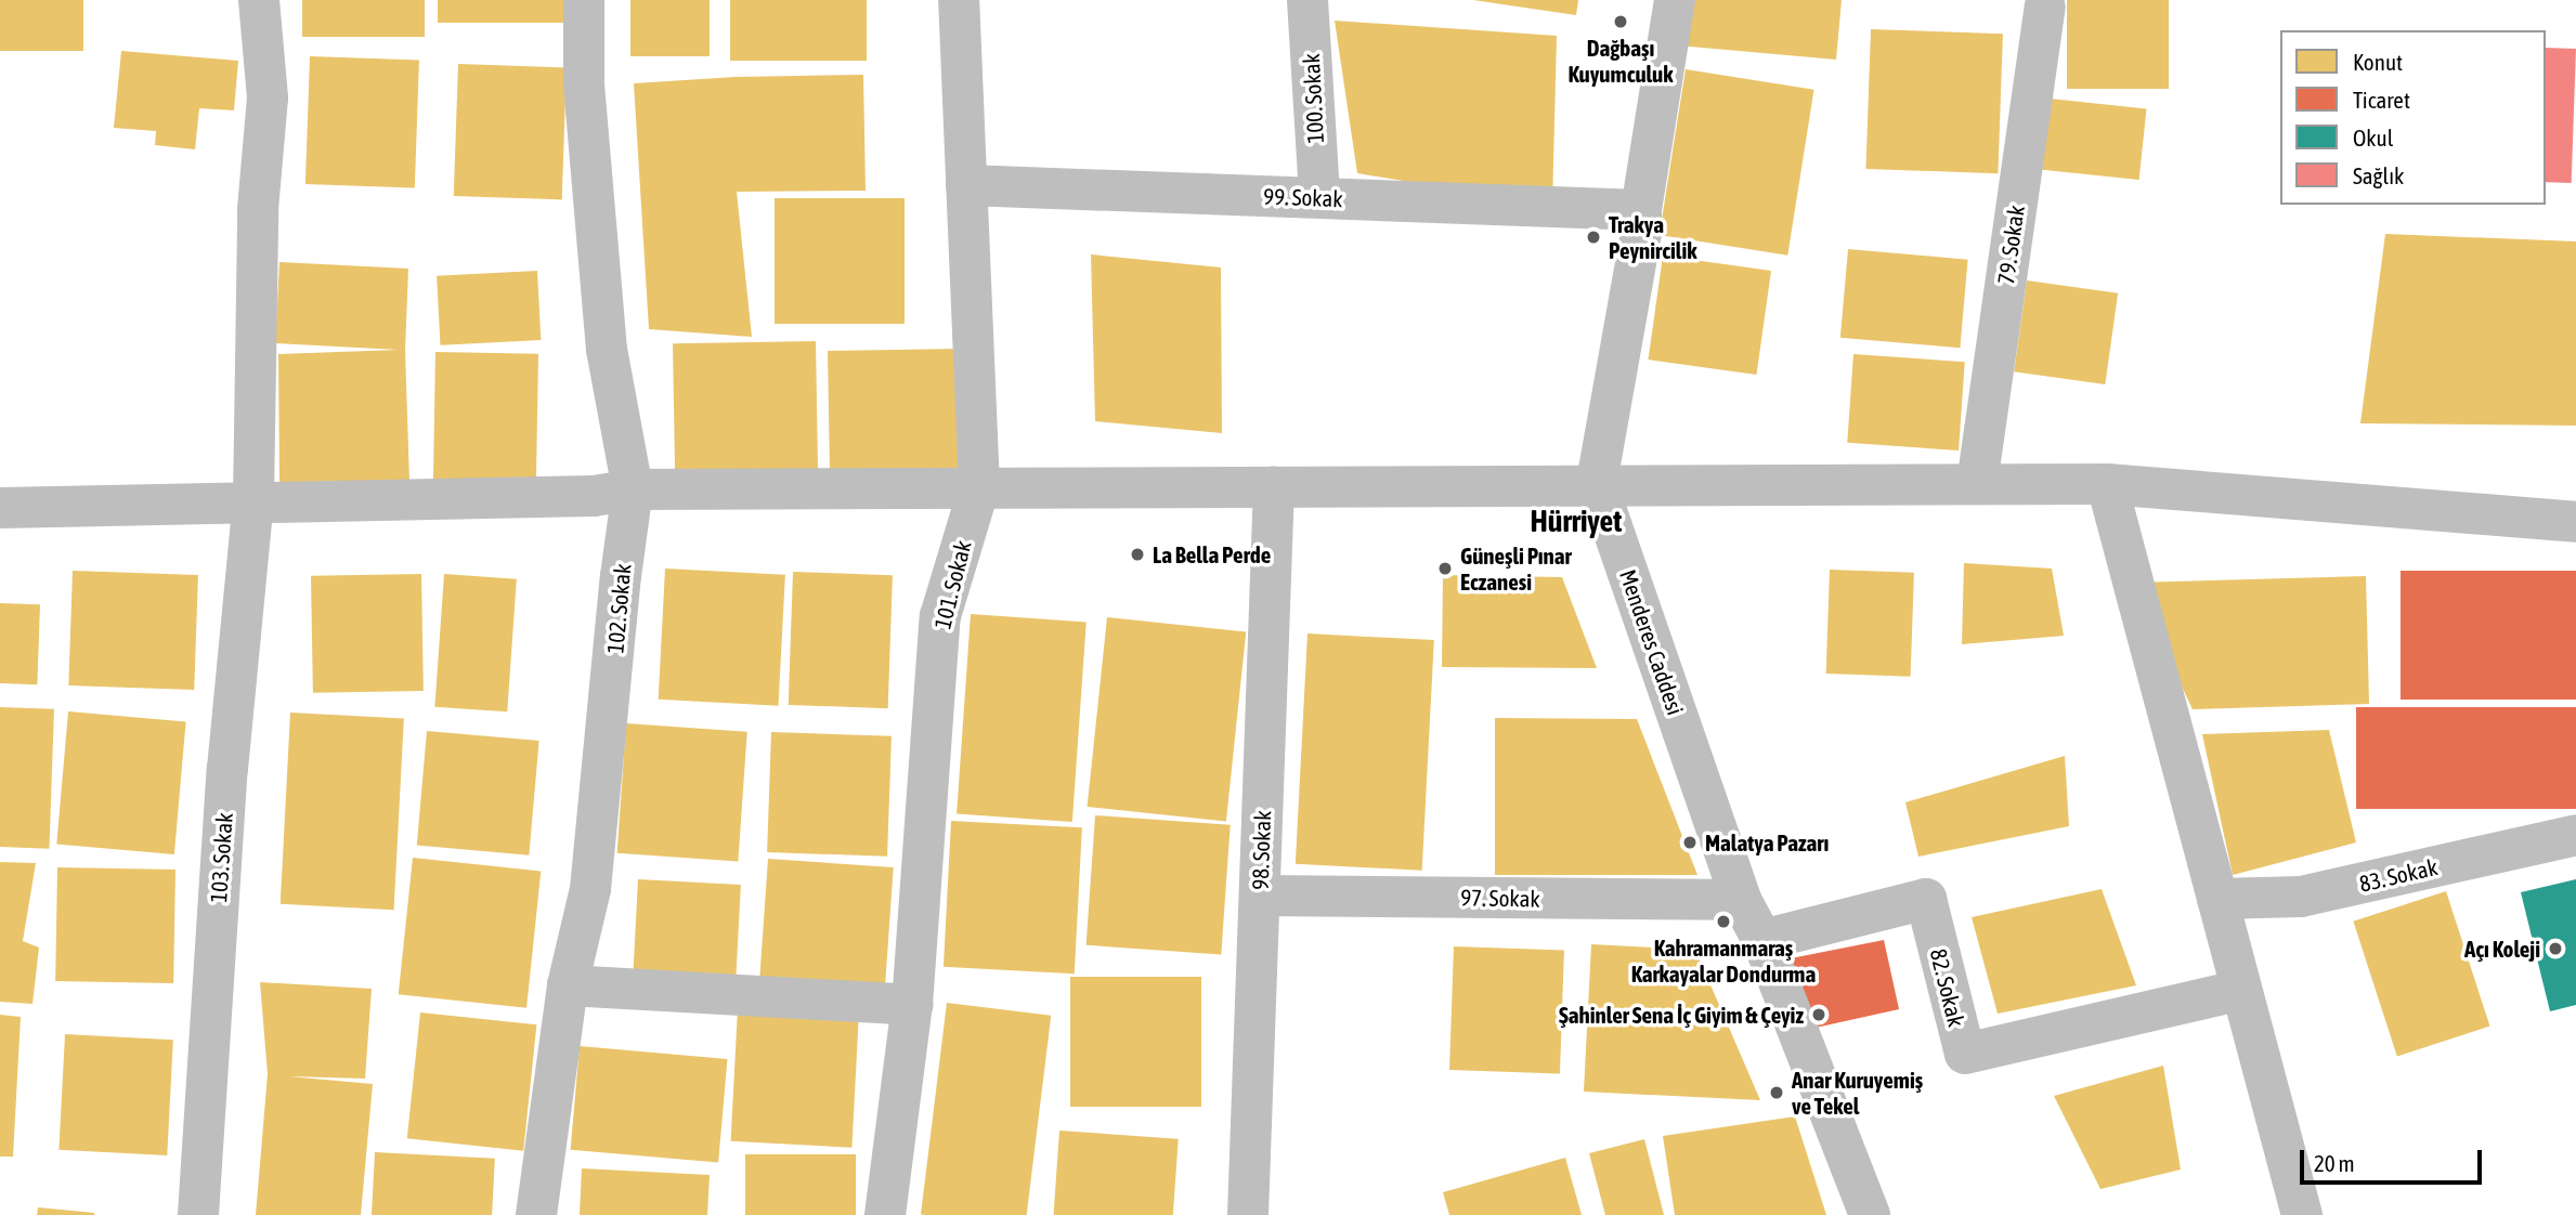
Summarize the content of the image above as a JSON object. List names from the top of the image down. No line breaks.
{"streets":{"street":["100. Sokak","99. Sokak","79. Sokak","101. Sokak","102. Sokak","Menderes Caddesi","98. Sokak","103. Sokak","83. Sokak","97. Sokak","82. Sokak"]},"crossings":[["100. Sokak","99. Sokak"],["99. Sokak","101. Sokak"],["99. Sokak","Menderes Caddesi"],["Menderes Caddesi","97. Sokak"],["Menderes Caddesi","82. Sokak"],["98. Sokak","97. Sokak"]],"districts":["Hürriyet"],"places":["Dağbaşı Kuyumculuk","Trakya Peynircilik","La Bella Perde","Güneşli Pınar Eczanesi","Malatya Pazarı","Kahramanmaraş Karkayalar Dondurma","Açı Koleji","Şahinler Sena İç Giyim & Çeyiz","Anar Kuruyemiş ve Tekel"],"legend":["Konut","Ticaret","Okul","Sağlık"],"scale_bar":"20 m"}
